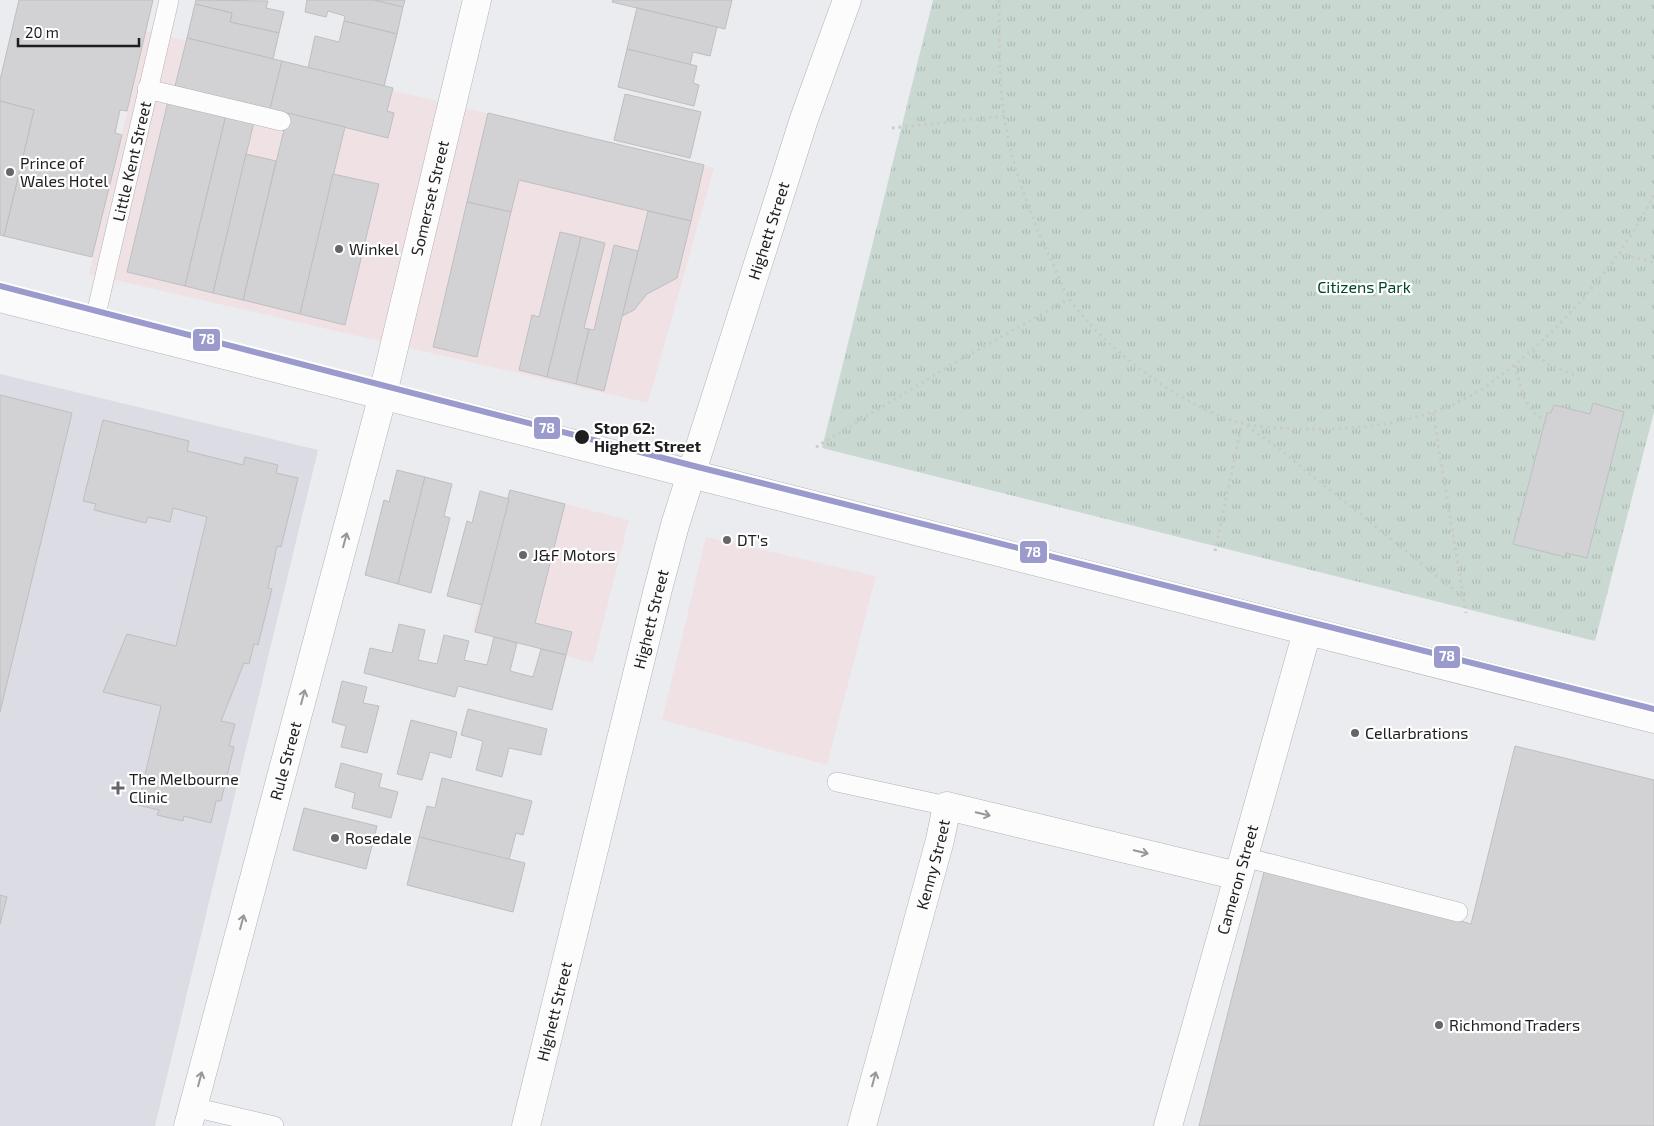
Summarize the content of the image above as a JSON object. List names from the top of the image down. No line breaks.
{"streets":{"street":["Somerset Street","Highett Street","Rule Street","Kenny Street","Cameron Street"],"lane":["Little Kent Street"]},"crossings":[["Somerset Street","Rule Street"],["Kenny Street","Cameron Street"]],"one_way":["Rule Street"],"parks":["Citizens Park"],"places":{"other":["Prince of Wales Hotel","Winkel","Stop 62: Highett Street","DT's","J&F Motors","Cellarbrations","Rosedale","Richmond Traders"],"health":["The Melbourne Clinic"]},"lines":["transit line 78"],"scale_bar":"20 m"}
